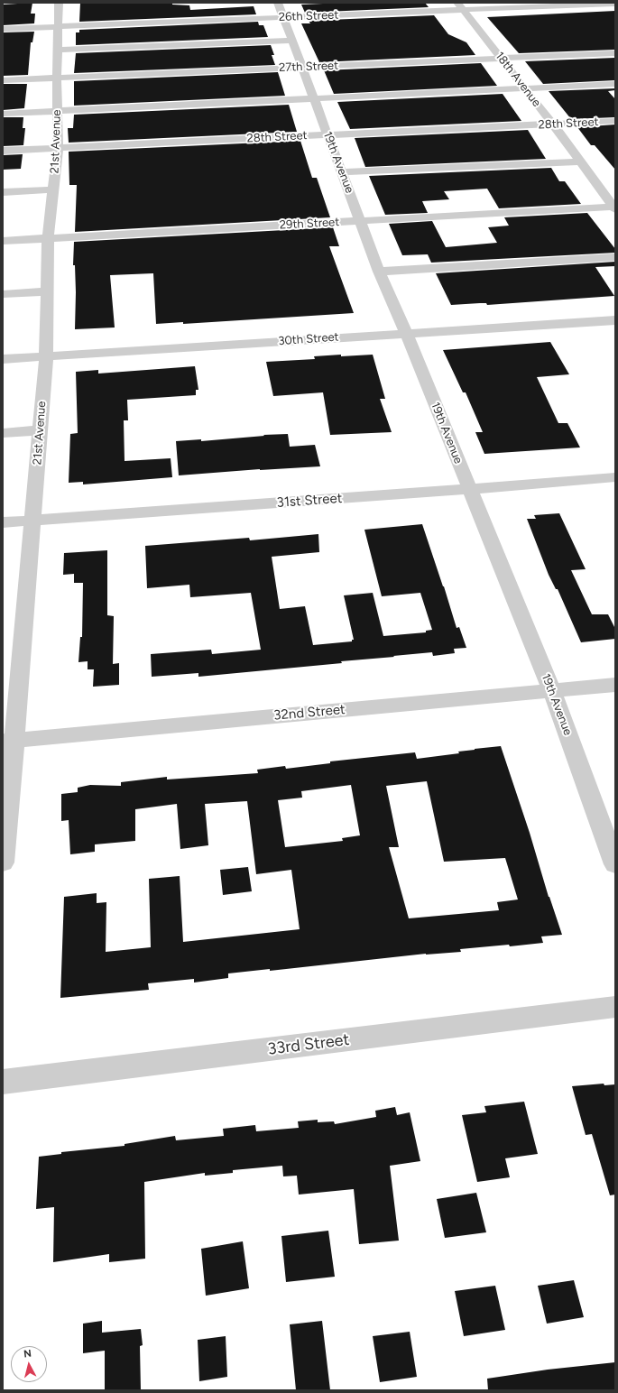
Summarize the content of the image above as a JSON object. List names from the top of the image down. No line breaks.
{"streets":{"street":["26th Street","27th Street","18th Avenue","28th Street","21st Avenue","19th Avenue","29th Street","30th Street","31st Street","32nd Street","33rd Street"]},"crossings":[["26th Street","18th Avenue"],["26th Street","21st Avenue"],["26th Street","19th Avenue"],["27th Street","18th Avenue"],["27th Street","21st Avenue"],["27th Street","19th Avenue"],["18th Avenue","28th Street"],["18th Avenue","29th Street"],["28th Street","21st Avenue"],["28th Street","19th Avenue"],["21st Avenue","29th Street"],["21st Avenue","30th Street"],["21st Avenue","31st Street"],["21st Avenue","32nd Street"],["19th Avenue","29th Street"],["19th Avenue","30th Street"],["19th Avenue","31st Street"],["19th Avenue","32nd Street"]],"north":"top"}
